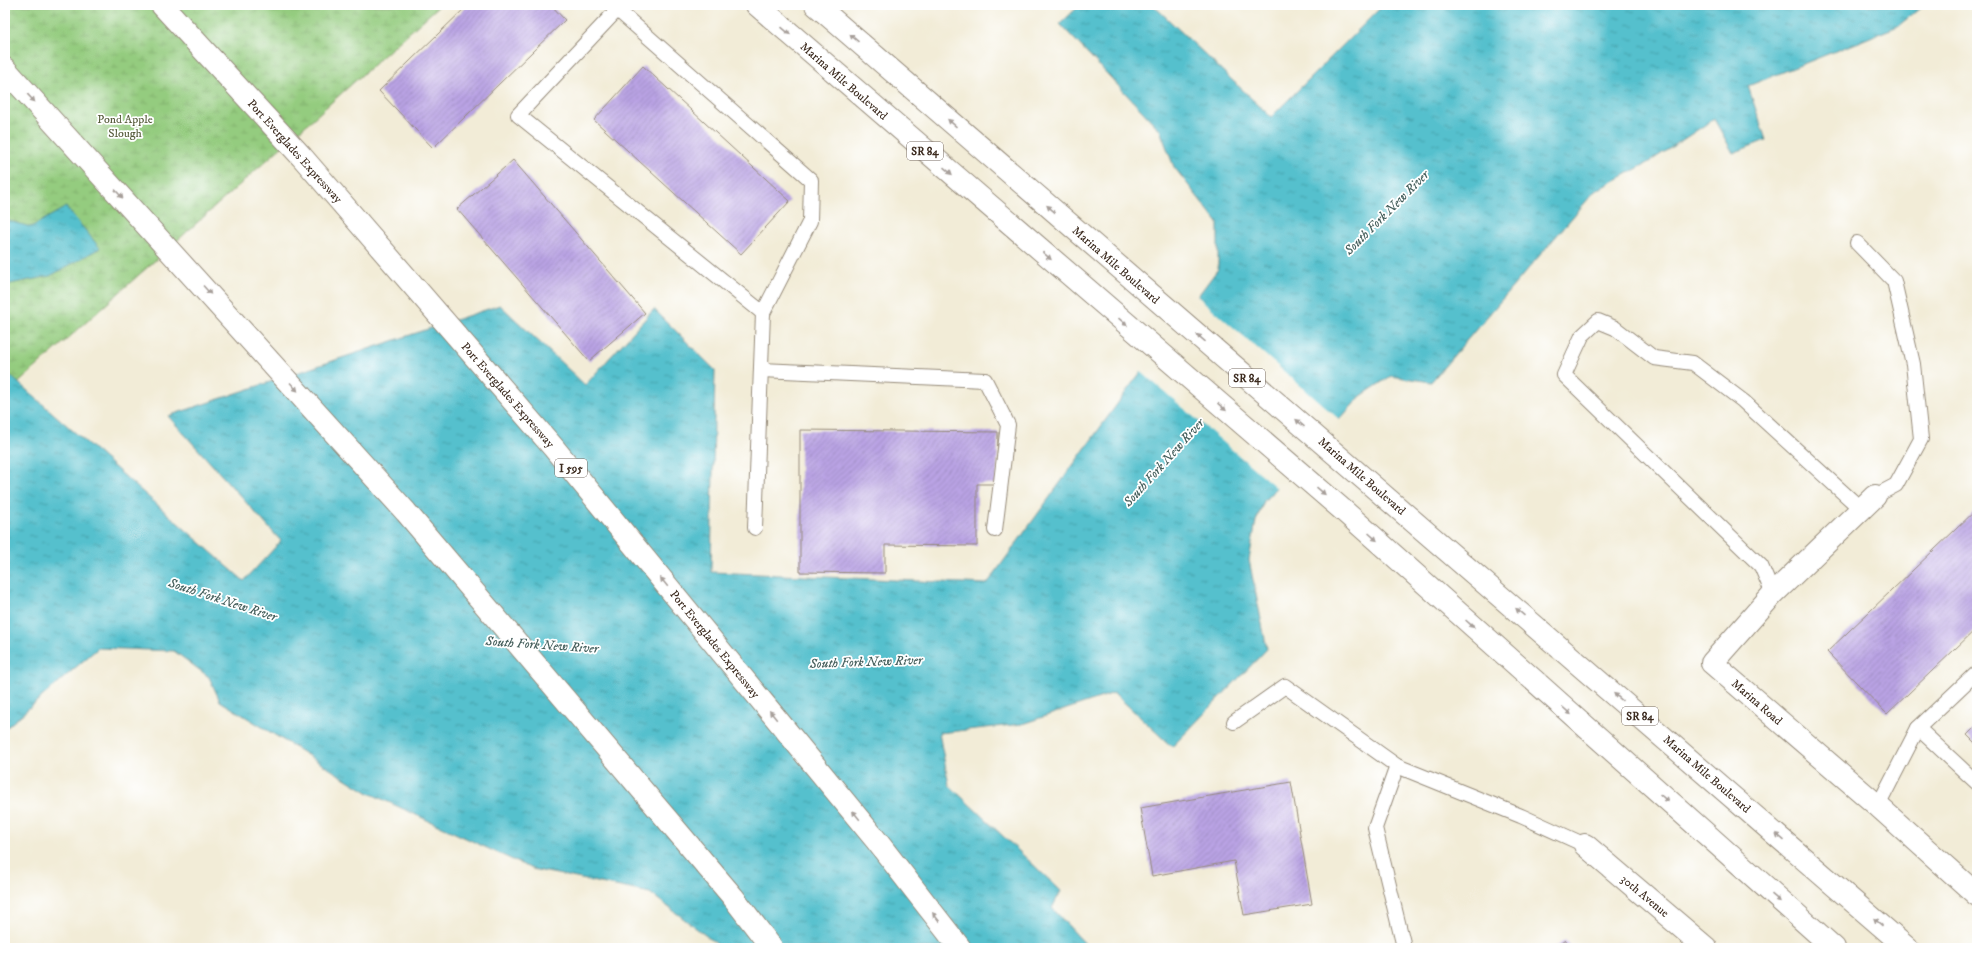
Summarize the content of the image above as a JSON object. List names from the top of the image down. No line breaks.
{"streets":{"main road":["Marina Mile Boulevard","Port Everglades Expressway","SR 84","I 595","Marina Road","30th Avenue"]},"water":["South Fork New River"],"parks":["Pond Apple Slough"]}
